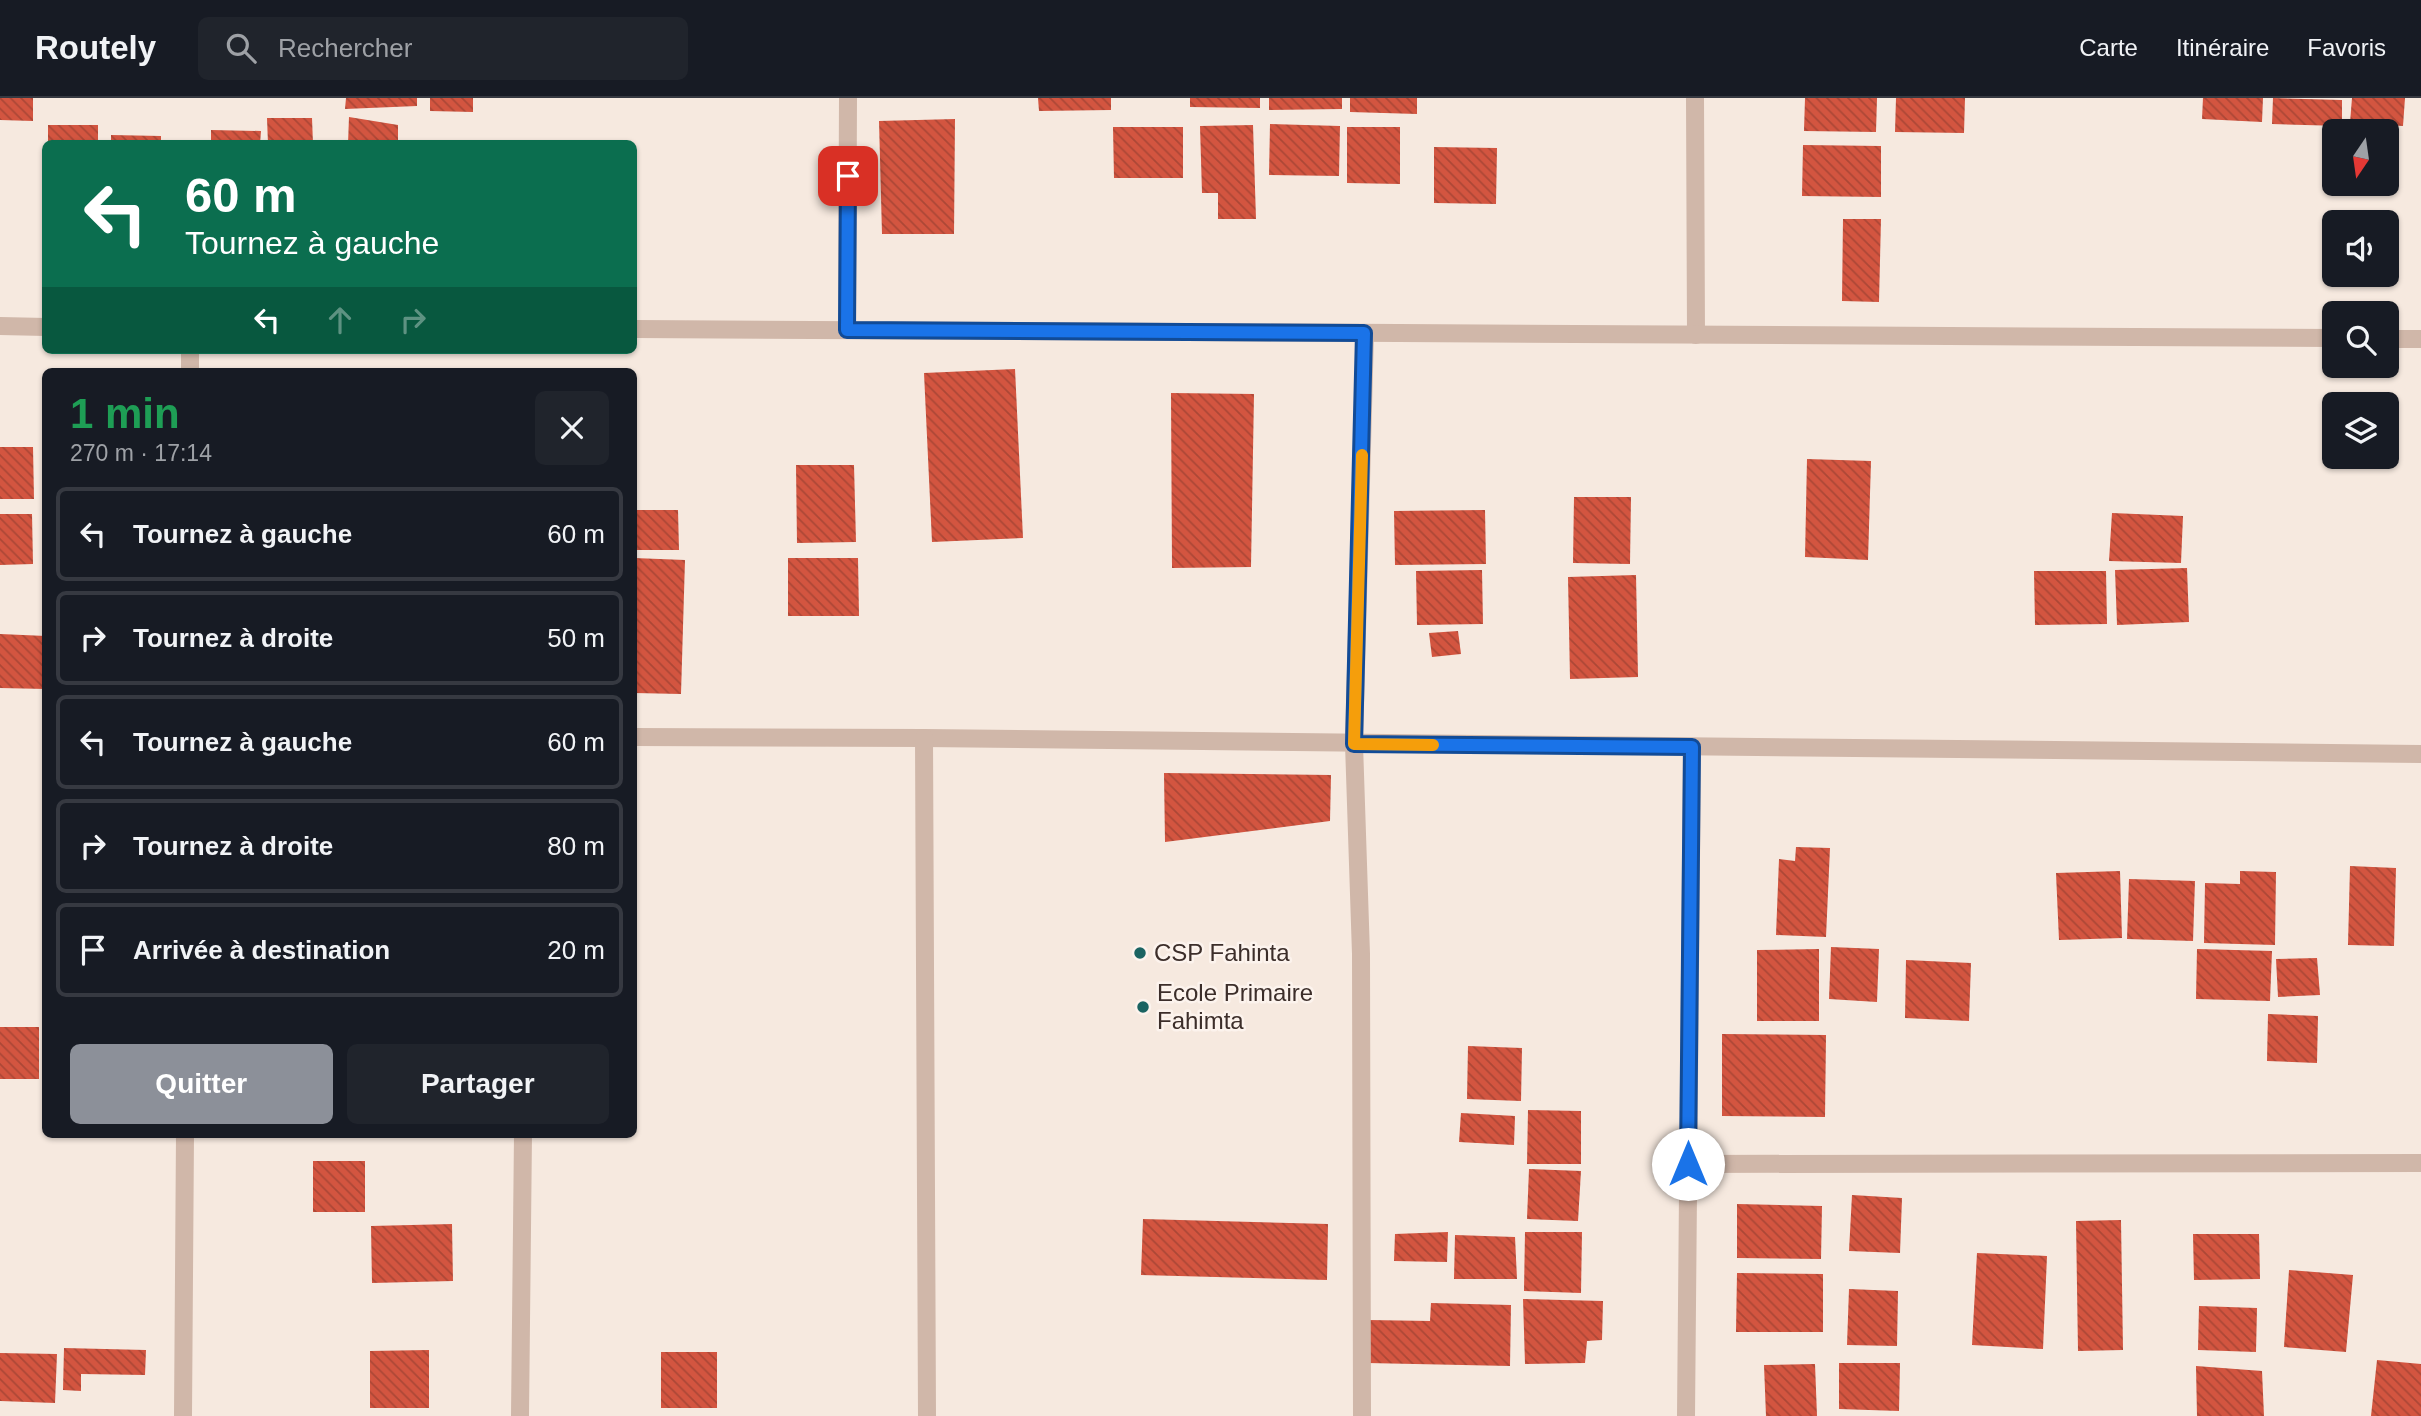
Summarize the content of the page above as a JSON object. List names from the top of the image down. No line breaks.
{"places":["CSP Fahinta","Ecole Primaire Fahimta"],"north":"bottom","page":{"header":"Routely","search":"Rechercher","nav":["Carte","Itinéraire","Favoris"],"turn":["60 m","Tournez à gauche"],"heading":["1 min","270 m · 17:14"],"list":[{"name":"Tournez à gauche","value":"60 m"},{"name":"Tournez à droite","value":"50 m"},{"name":"Tournez à gauche","value":"60 m"},{"name":"Tournez à droite","value":"80 m"},{"name":"Arrivée à destination","value":"20 m"}],"buttons":["Quitter","Partager"]}}
